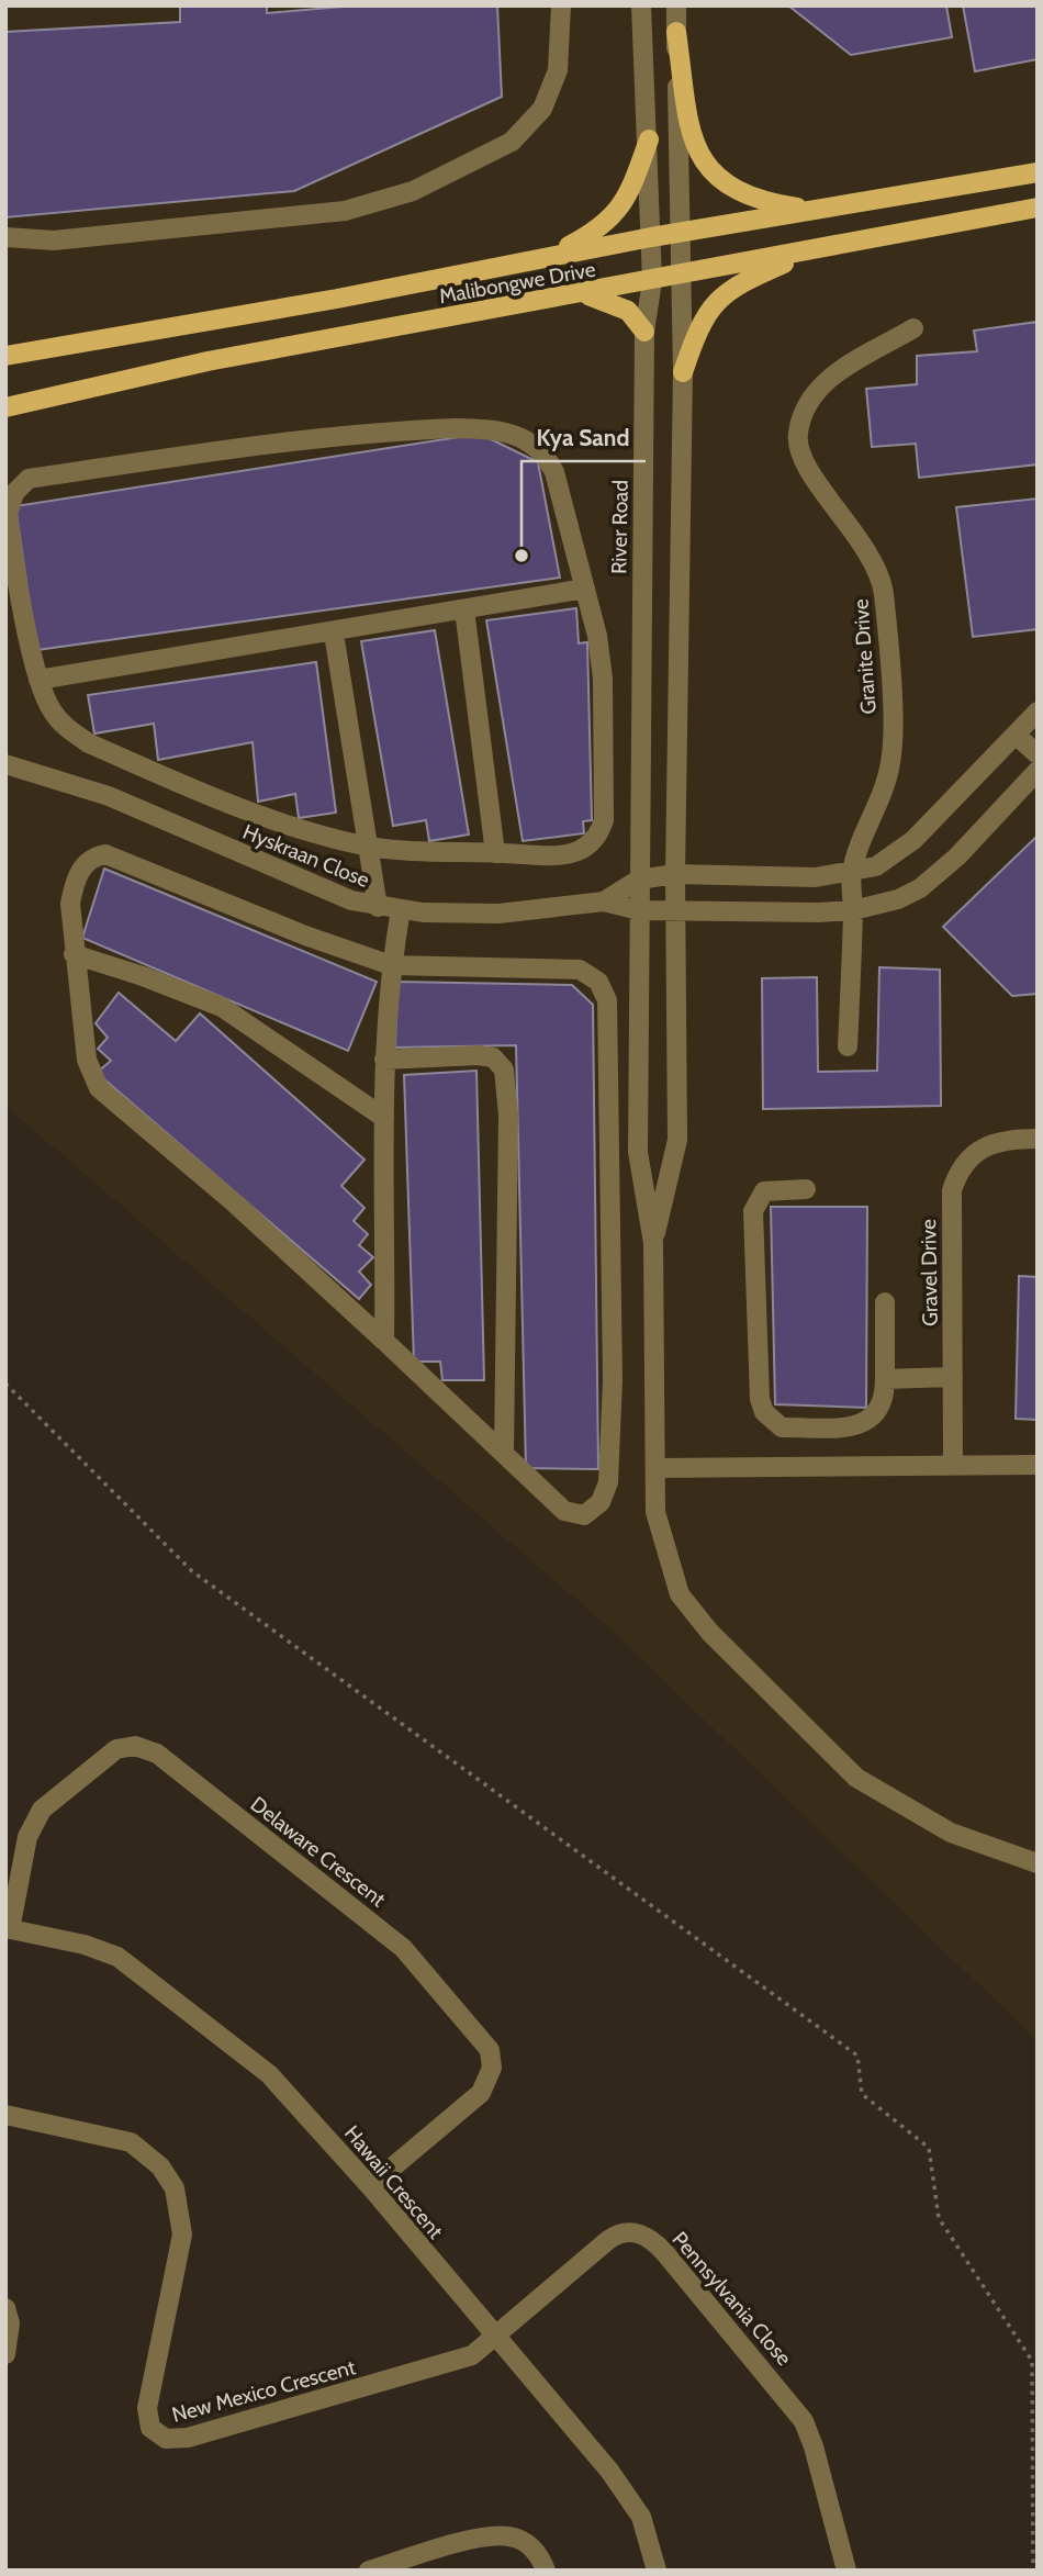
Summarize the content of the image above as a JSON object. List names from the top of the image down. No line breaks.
{"streets":{"main road":["Malibongwe Drive"],"street":["River Road","Granite Drive","Hyskraan Close","Gravel Drive","Delaware Crescent","Hawaii Crescent","Pennsylvania Close","New Mexico Crescent"]},"crossings":[["Malibongwe Drive","River Road"],["Delaware Crescent","Hawaii Crescent"],["Hawaii Crescent","Pennsylvania Close"],["Hawaii Crescent","New Mexico Crescent"],["Pennsylvania Close","New Mexico Crescent"]],"places":["Kya Sand"]}
